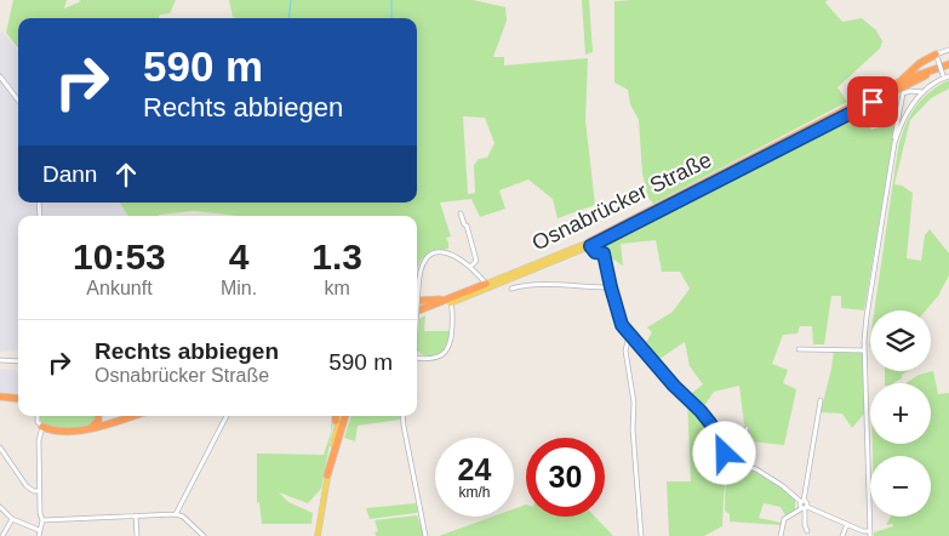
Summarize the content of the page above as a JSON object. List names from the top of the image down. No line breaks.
{"streets":{"highway":["Osnabrücker Straße"]},"page":{"turn":["590 m","Rechts abbiegen"],"then":"Dann","eta":["10:53","Ankunft","4","Min.","1.3","km"],"map_buttons":["+","−"],"list":[{"name":"Rechts abbiegen","note":"Osnabrücker Straße","value":"590 m"}],"speed":"24 km/h","limit":"30"}}
